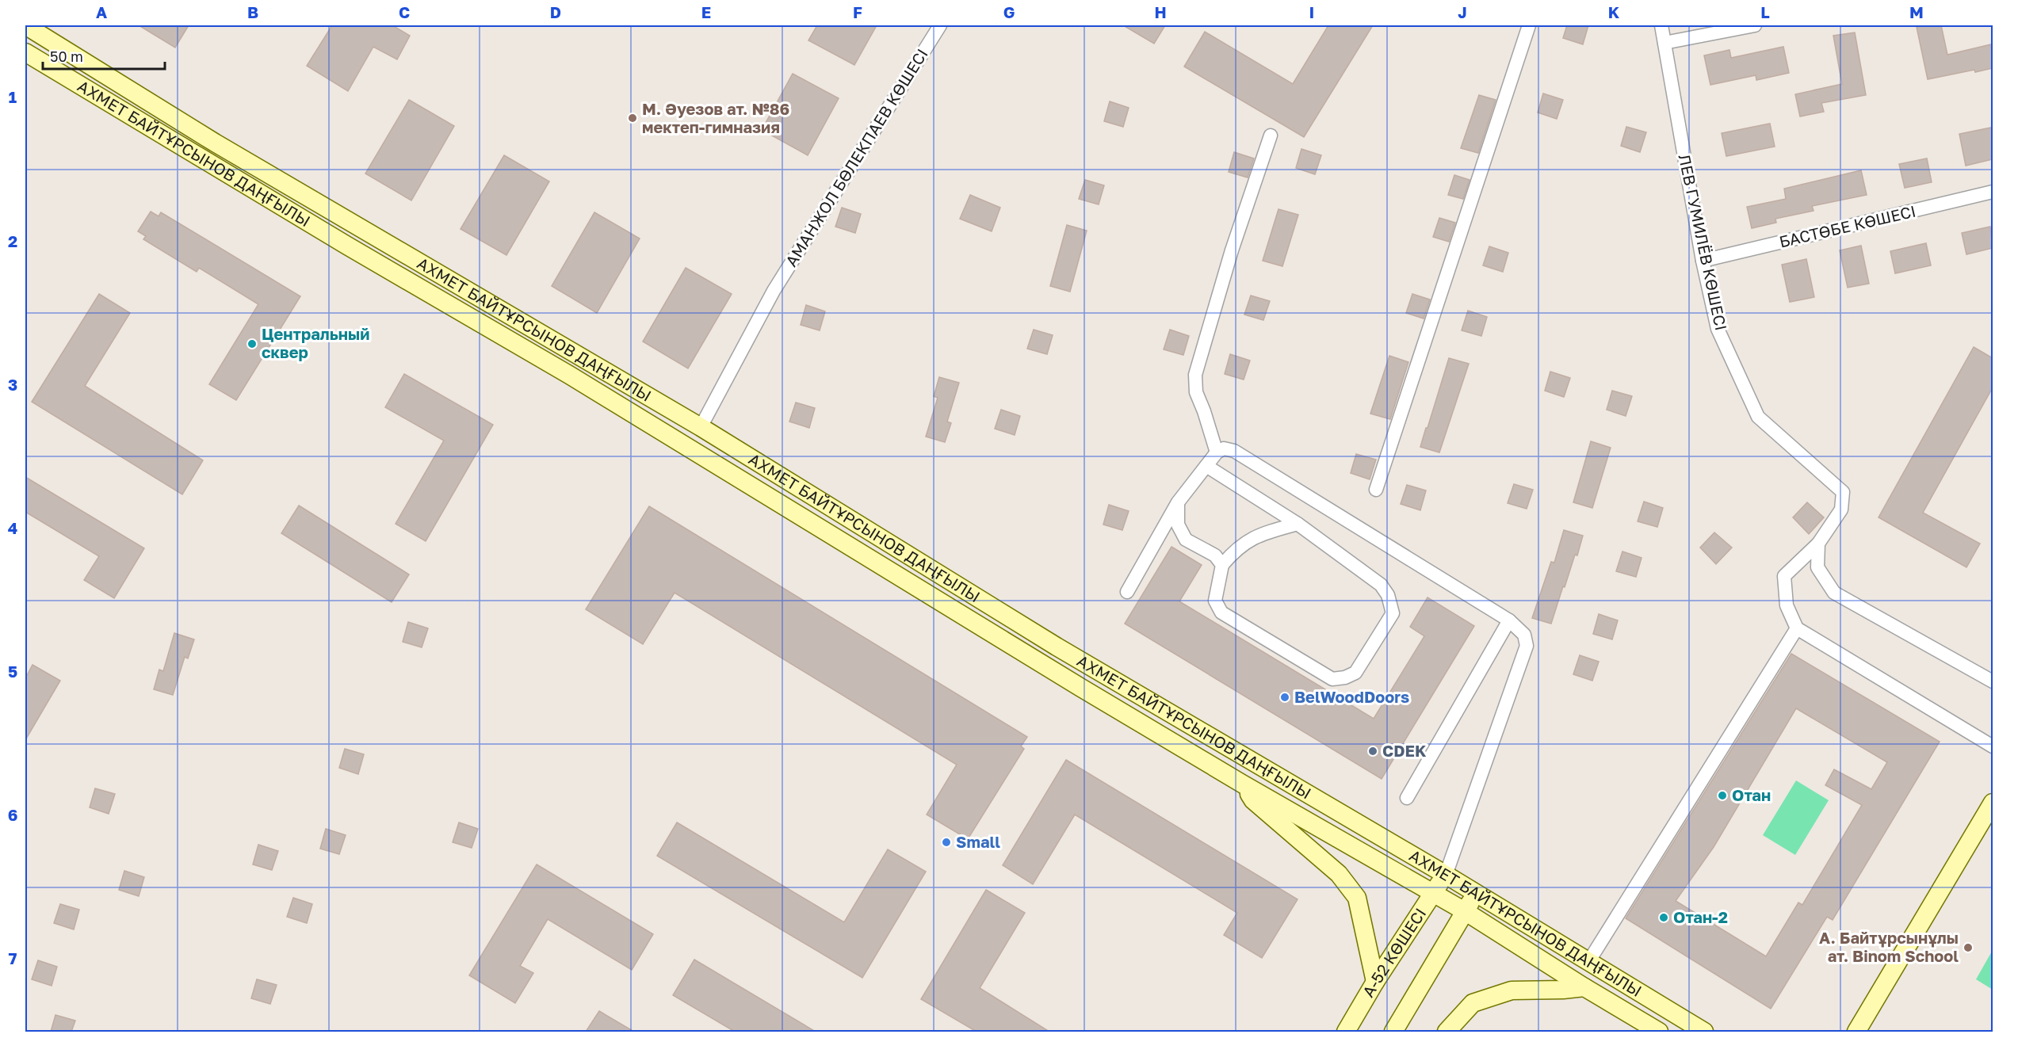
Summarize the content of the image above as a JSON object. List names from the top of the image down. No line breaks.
{"streets":{"street":["АХМЕТ БАЙТҰРСЫНОВ ДАҢҒЫЛЫ","АМАНЖОЛ БӨЛЕКПАЕВ КӨШЕСІ","БАСТӨБЕ КӨШЕСІ","ЛЕВ ГУМИЛЁВ КӨШЕСІ","А-52 КӨШЕСІ"]},"crossings":[["АХМЕТ БАЙТҰРСЫНОВ ДАҢҒЫЛЫ","АМАНЖОЛ БӨЛЕКПАЕВ КӨШЕСІ"],["АХМЕТ БАЙТҰРСЫНОВ ДАҢҒЫЛЫ","А-52 КӨШЕСІ"],["БАСТӨБЕ КӨШЕСІ","ЛЕВ ГУМИЛЁВ КӨШЕСІ"]],"places":["М. Әуезов ат. №86 мектеп-гимназия","Центральный сквер","BelWoodDoors","CDEK","Отан","Small","Отан-2","А. Байтұрсынұлы ат. Binom School"],"scale_bar":"50 m","grid":{"columns":["A","B","C","D","E","F","G","H","I","J","K","L","M"],"rows":["1","2","3","4","5","6","7"]}}
